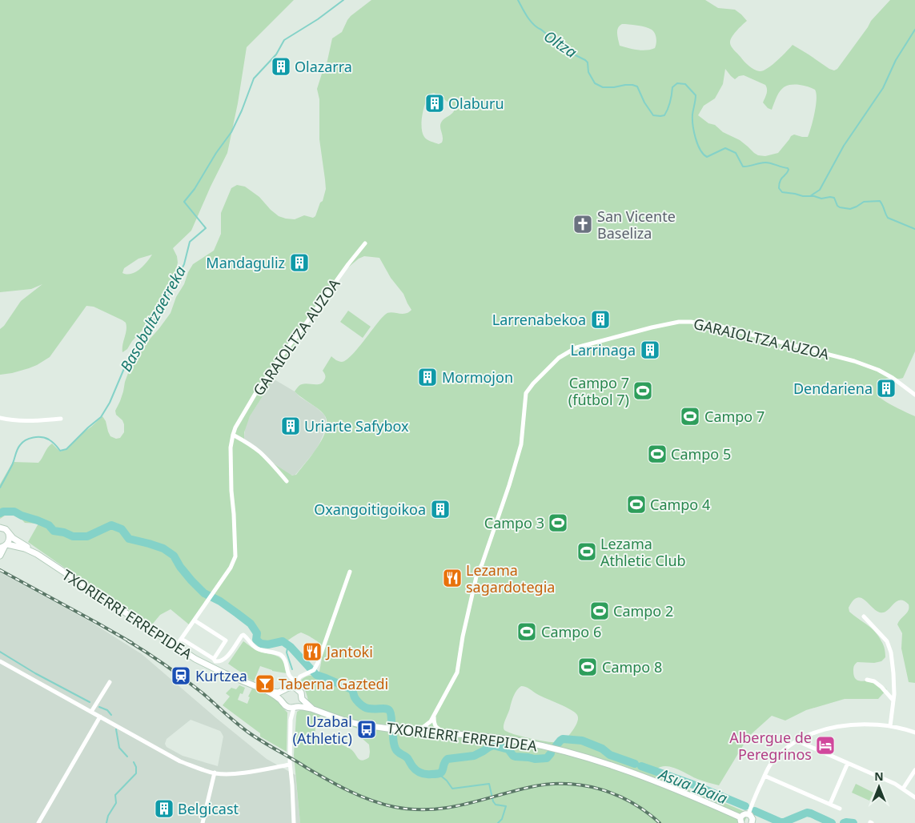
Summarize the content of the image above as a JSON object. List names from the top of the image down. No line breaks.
{"streets":{"street":["GARAIOLTZA AUZOA","TXORIERRI ERREPIDEA"]},"crossings":[["GARAIOLTZA AUZOA","TXORIERRI ERREPIDEA"]],"water":["Oltza","Basobaltzaerreka","Asua Ibaia"],"places":{"building":["Olazarra","Olaburu","Mandaguliz","Larrenabekoa","Larrinaga","Mormojon","Dendariena","Uriarte Safybox","Oxangoitigoikoa","Belgicast"],"church":["San Vicente Baseliza"],"sports":["Campo 7 (fútbol 7)","Campo 7","Campo 5","Campo 4","Campo 3","Lezama Athletic Club","Campo 2","Campo 6","Campo 8"],"restaurant":["Lezama sagardotegia","Jantoki"],"station":["Kurtzea"],"bar":["Taberna Gaztedi"],"bus stop":["Uzabal (Athletic)"],"hotel":["Albergue de Peregrinos"]},"north":"top"}
